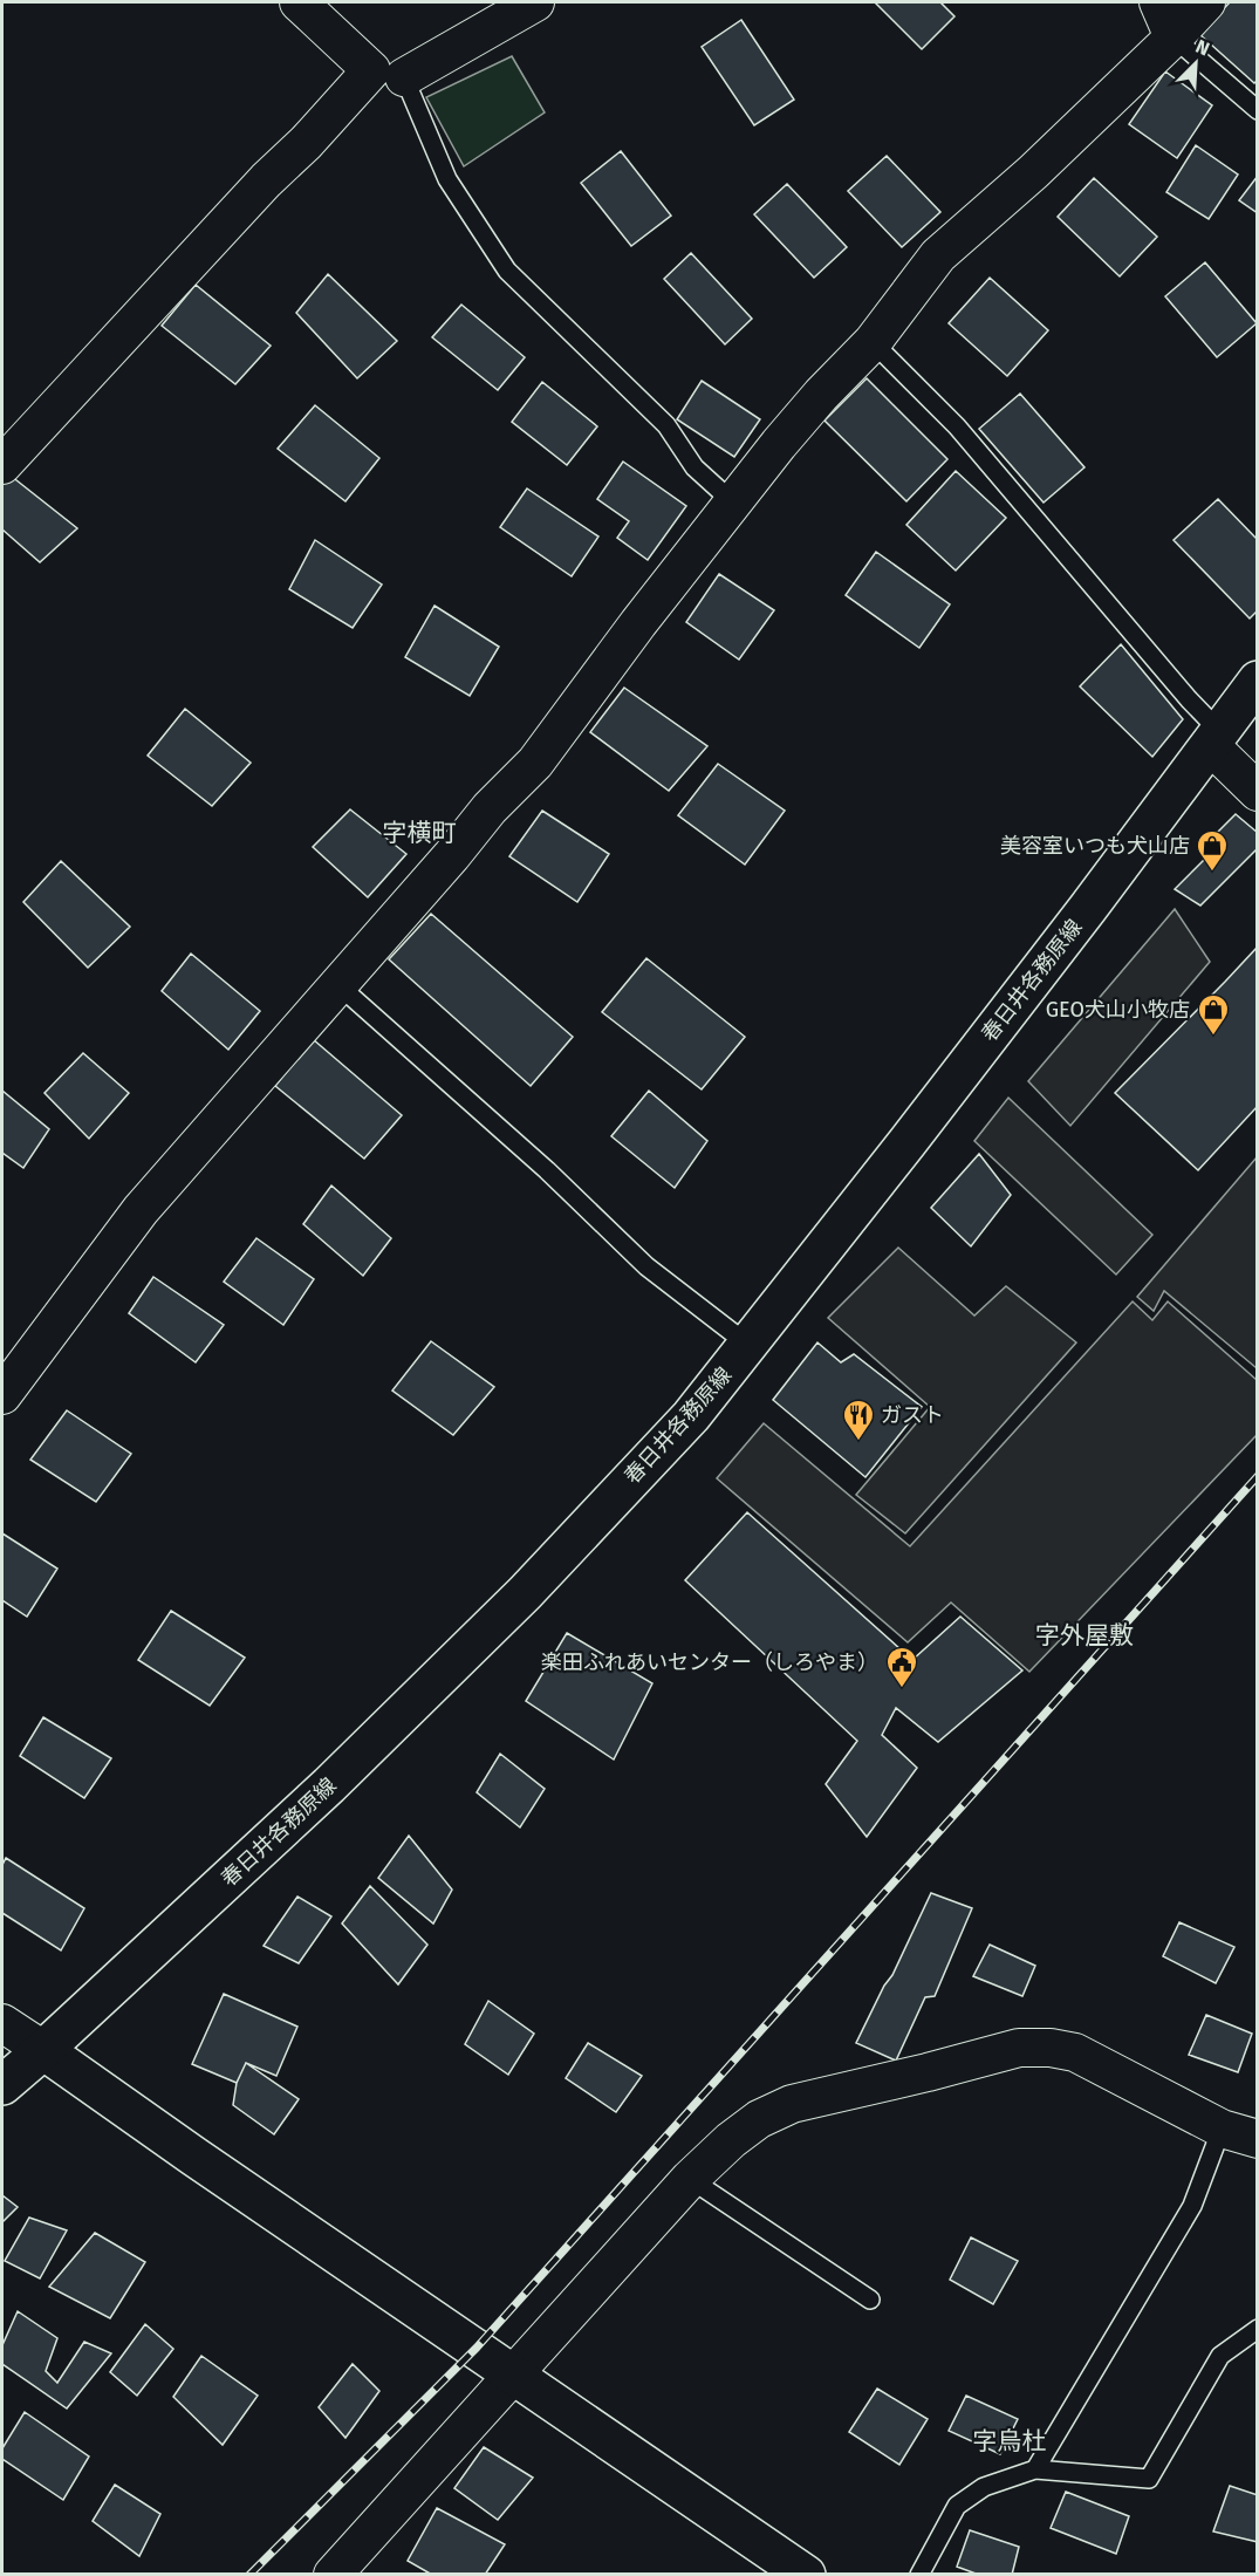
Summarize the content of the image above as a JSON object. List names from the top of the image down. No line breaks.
{"streets":{"main road":["春日井各務原線"]},"districts":["字横町","字外屋敷","字烏杜"],"places":{"shop":["美容室いつも犬山店","GEO犬山小牧店"],"restaurant":["ガスト"],"public building":["楽田ふれあいセンター（しろやま）"]},"north":"top right"}
